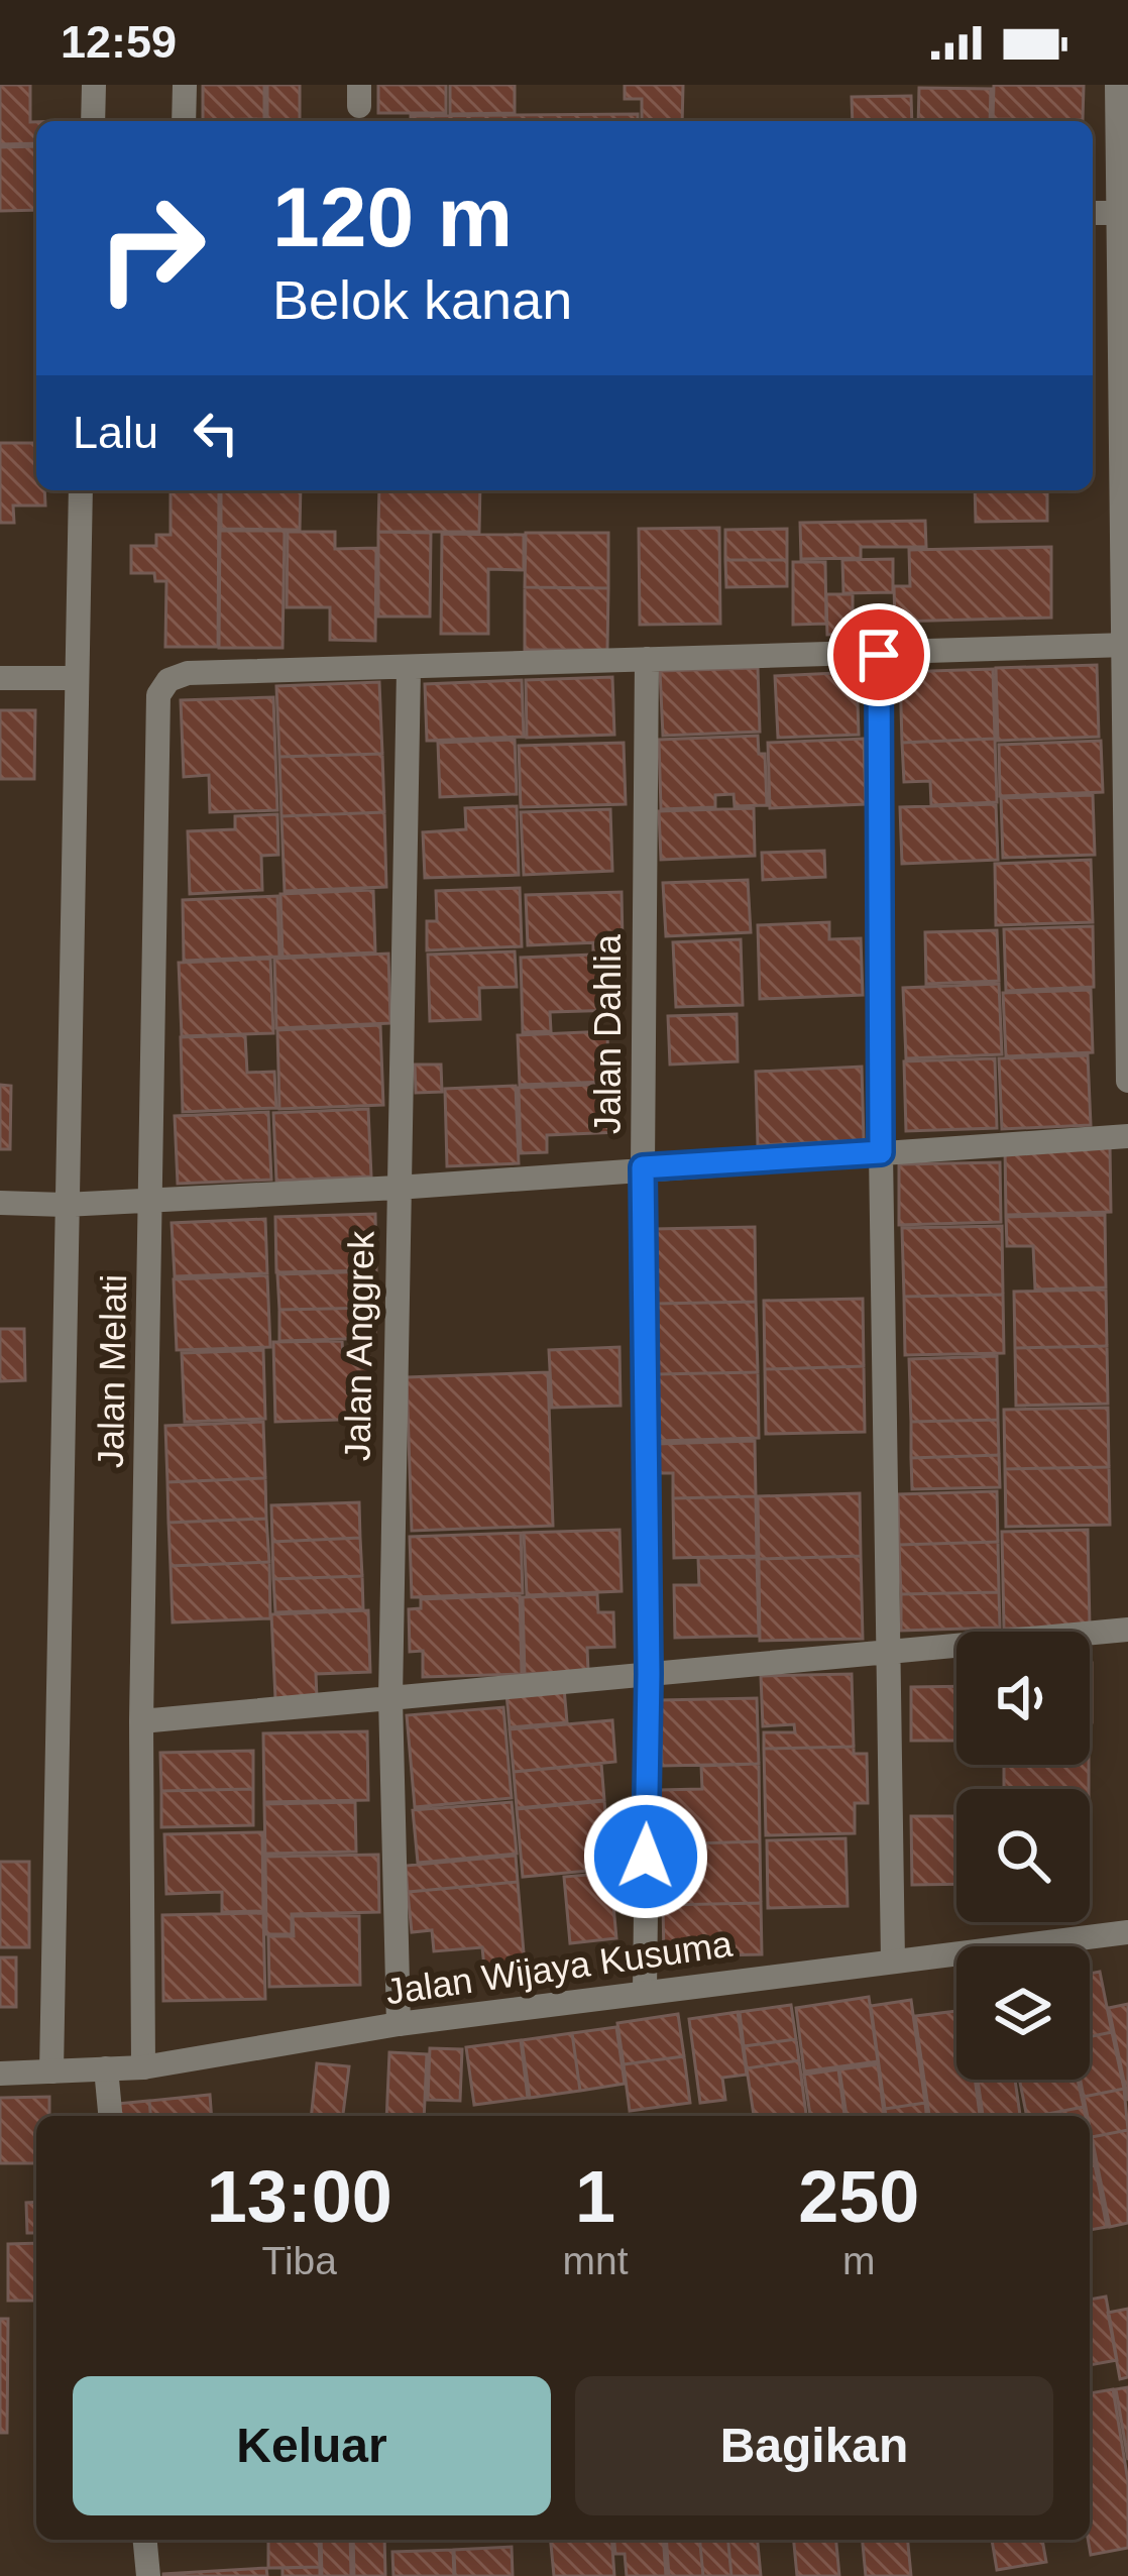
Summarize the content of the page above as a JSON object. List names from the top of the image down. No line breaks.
{"streets":{"street":["Jalan Dahlia","Jalan Anggrek","Jalan Melati","Jalan Wijaya Kusuma"]},"crossings":[["Jalan Dahlia","Jalan Wijaya Kusuma"],["Jalan Anggrek","Jalan Melati"],["Jalan Anggrek","Jalan Wijaya Kusuma"],["Jalan Melati","Jalan Wijaya Kusuma"]],"page":{"status":"12:59","turn":["120 m","Belok kanan"],"then":"Lalu","eta":["13:00","Tiba","1","mnt","250","m"],"buttons":["Keluar","Bagikan"]}}
